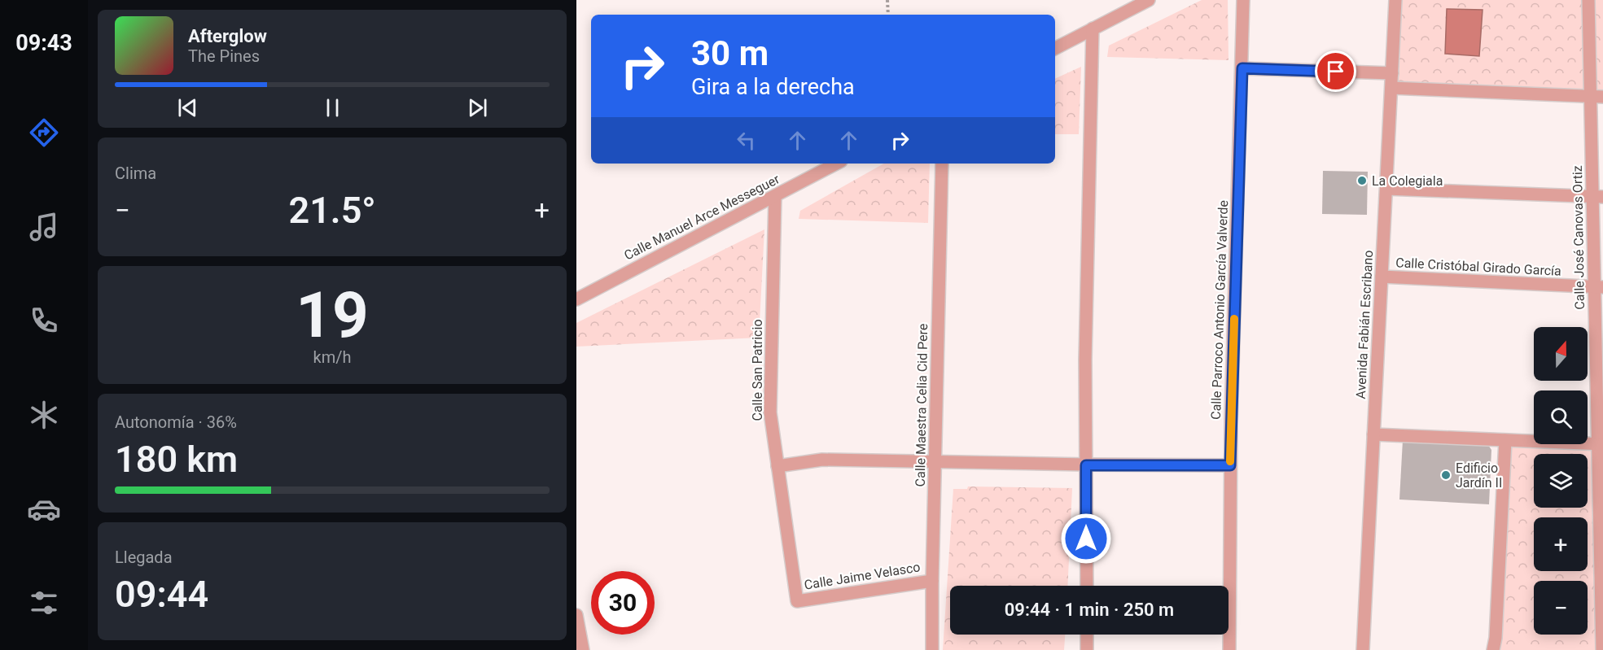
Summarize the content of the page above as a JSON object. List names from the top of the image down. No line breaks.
{"streets":{"street":["Calle Manuel Arce Messeguer","Calle José Canovas Ortiz","Calle Cristóbal Girado García","Calle Parroco Antonio García Valverde","Avenida Fabián Escribano","Calle San Patricio","Calle Maestra Celia Cid Pere","Calle Jaime Velasco"]},"crossings":[["Calle Manuel Arce Messeguer","Calle San Patricio"],["Calle José Canovas Ortiz","Calle Cristóbal Girado García"],["Calle Cristóbal Girado García","Avenida Fabián Escribano"],["Calle San Patricio","Calle Jaime Velasco"],["Calle Maestra Celia Cid Pere","Calle Jaime Velasco"]],"places":["La Colegiala","Edificio Jardín II"],"north":"top","page":{"tabs":"09:43","turn":["30 m","Gira a la derecha"],"song":["Afterglow","The Pines"],"tile":["Clima",["19","km/h"],["Autonomía · 36%","180 km"],["Llegada","09:44"]],"heat":["−","21.5°","+"],"map_buttons":["+","−"],"limit":"30","trip":"09:44 · 1 min · 250 m"}}
